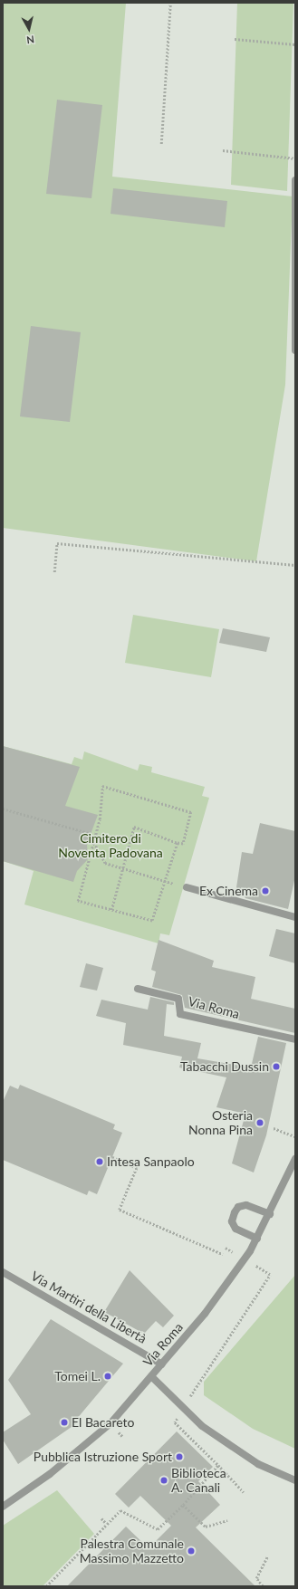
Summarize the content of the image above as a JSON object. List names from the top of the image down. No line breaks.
{"streets":{"street":["Via Roma","Via Martiri della Libertà"]},"crossings":[["Via Roma","Via Martiri della Libertà"]],"parks":["Cimitero di Noventa Padovana"],"places":["Ex Cinema","Tabacchi Dussin","Osteria Nonna Pina","Intesa Sanpaolo","Tomei L.","El Bacareto","Pubblica Istruzione Sport","Biblioteca A. Canali","Palestra Comunale Massimo Mazzetto"],"north":"bottom"}
